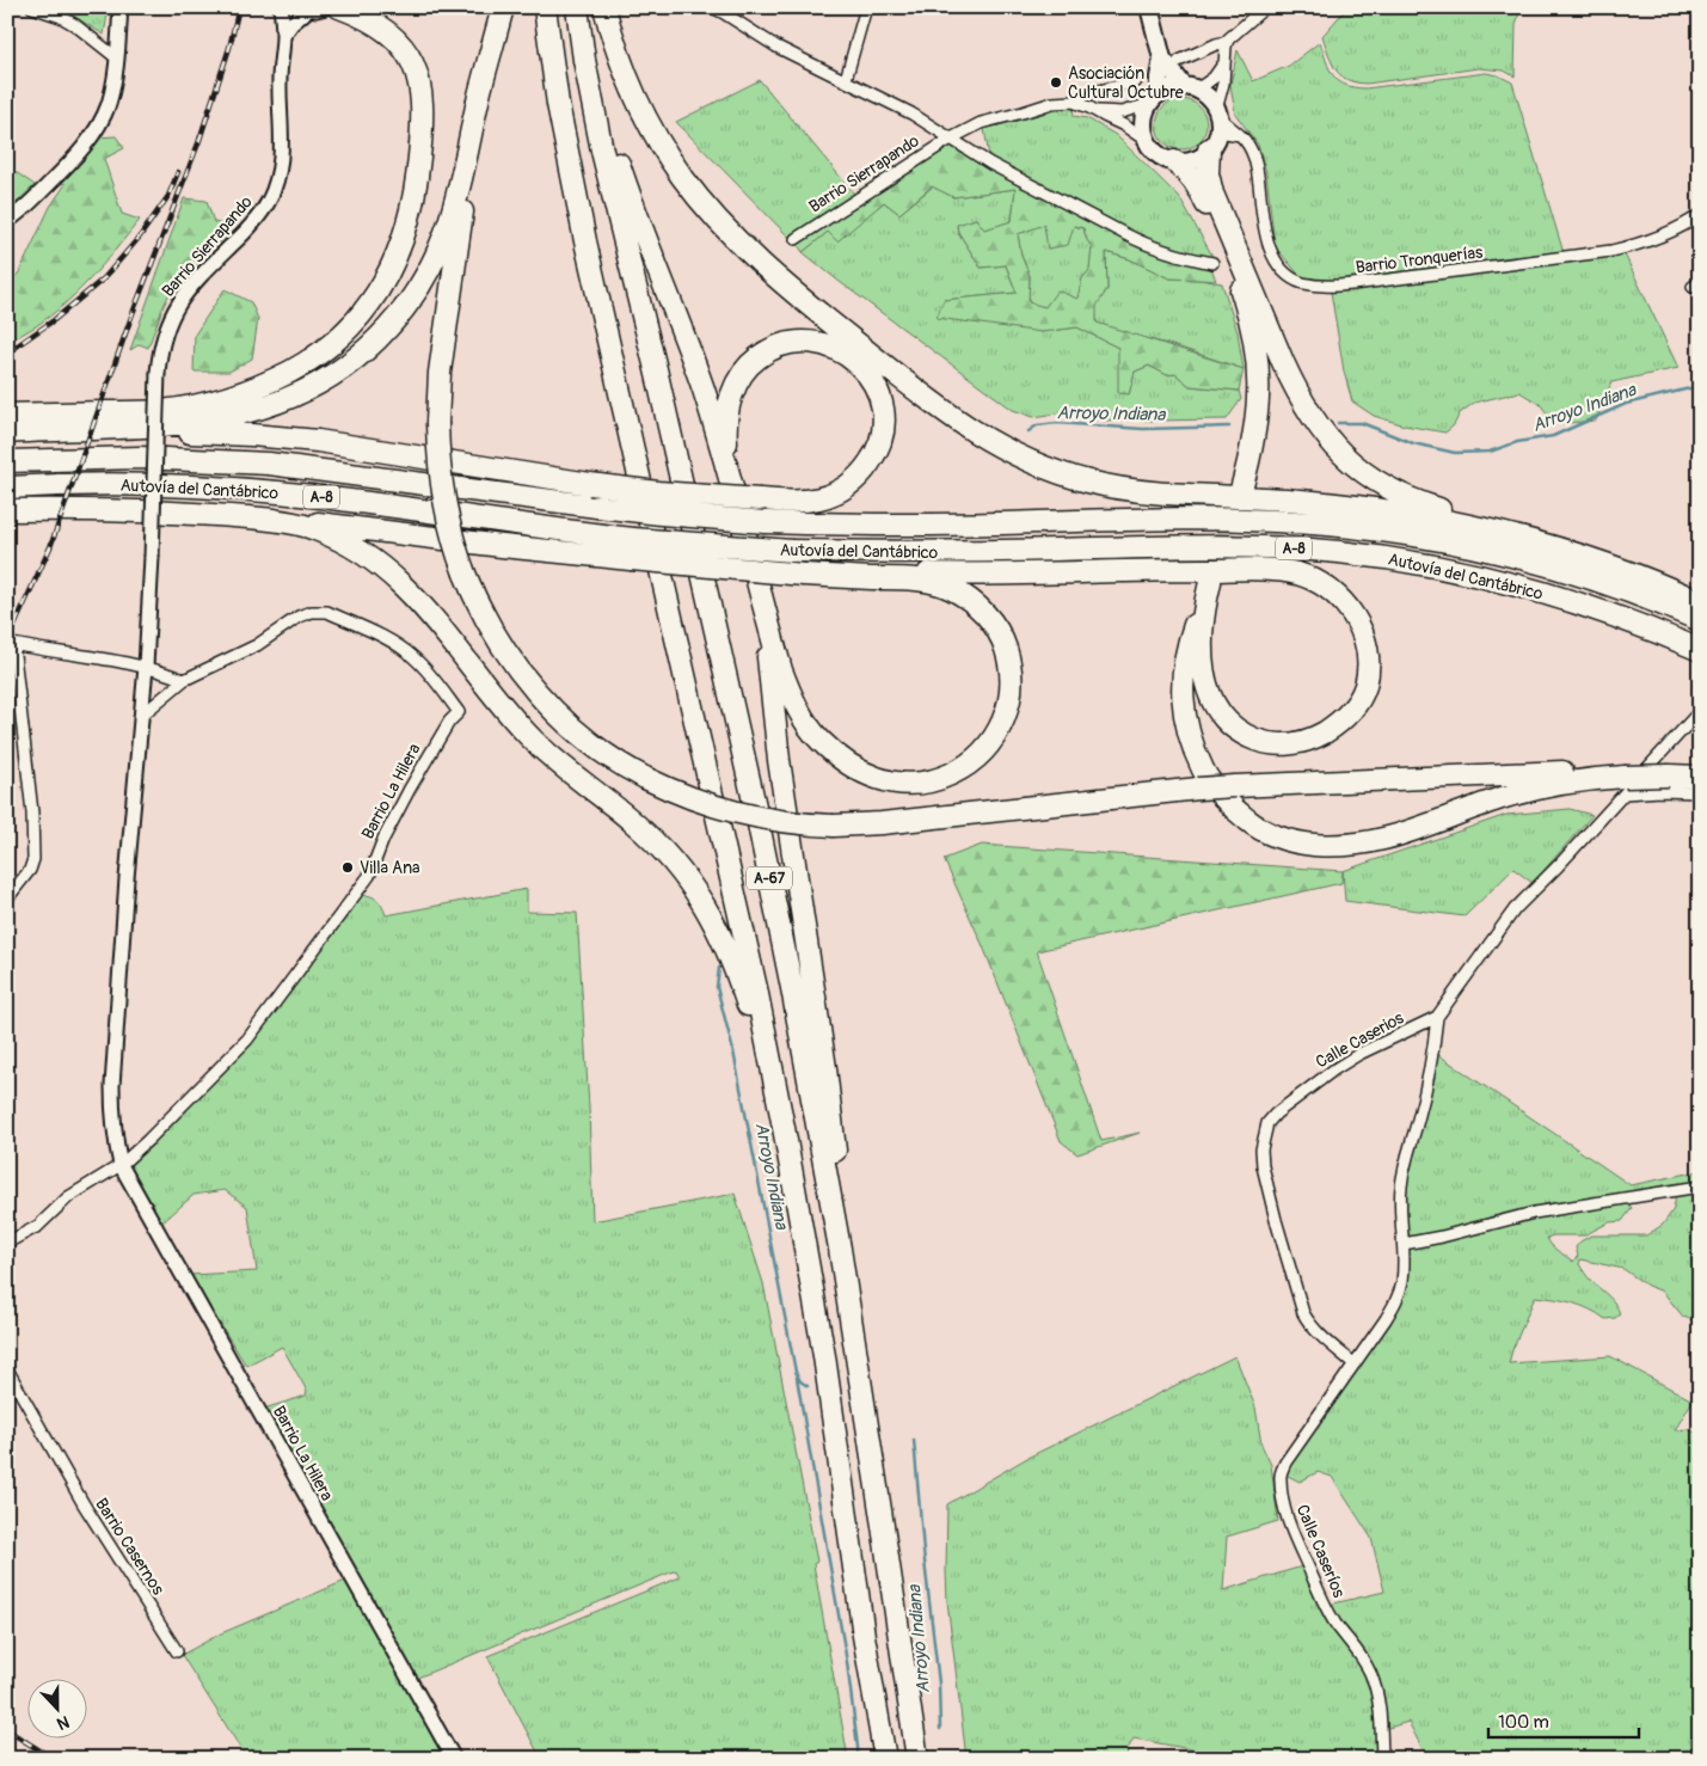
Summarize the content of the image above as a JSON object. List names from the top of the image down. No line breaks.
{"streets":{"highway":["Autovía del Cantábrico","A-8","A-67"],"street":["Barrio Sierrapando","Barrio Tronquerías","Barrio La Hilera","Calle Caserios","Barrio Casernos","Calle Caseríos"]},"crossings":[["Barrio Sierrapando","Barrio La Hilera"],["Calle Caserios","Calle Caseríos"]],"water":["Arroyo Indiana"],"places":["Asociación Cultural Octubre","Villa Ana"],"scale_bar":"100 m","north":"bottom"}
